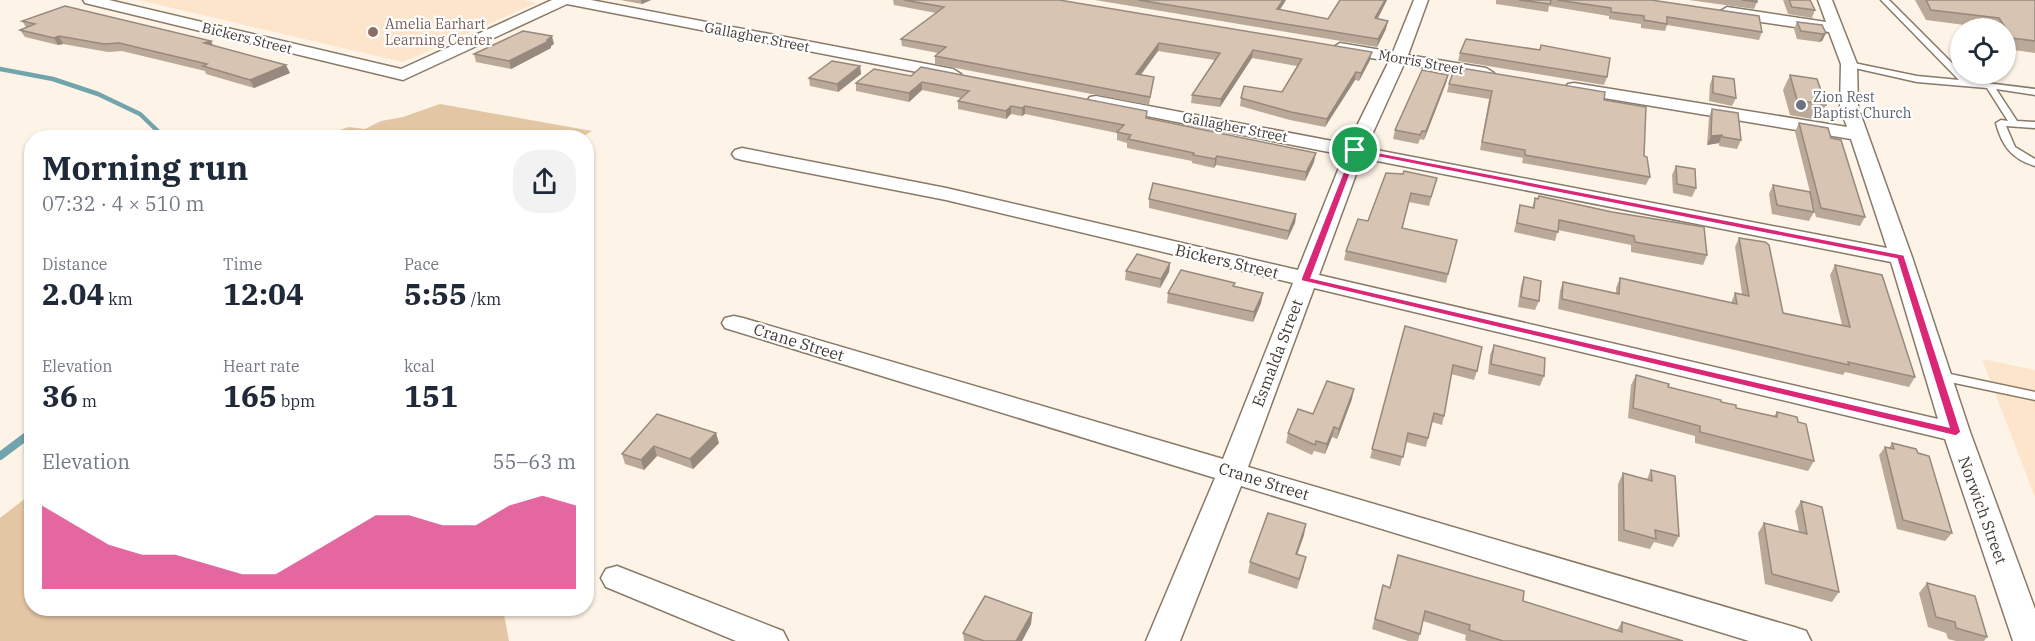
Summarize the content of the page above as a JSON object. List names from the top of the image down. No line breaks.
{"streets":{"street":["Gallagher Street","Bickers Street","Morris Street","Crane Street","Esmalda Street","Norwich Street"]},"crossings":[["Gallagher Street","Esmalda Street"],["Gallagher Street","Norwich Street"],["Bickers Street","Esmalda Street"],["Bickers Street","Norwich Street"],["Morris Street","Esmalda Street"],["Crane Street","Esmalda Street"]],"places":["Amelia Earhart Learning Center","Zion Rest Baptist Church"],"page":{"heading":["Morning run","07:32 · 4 × 510 m"],"stats":[["Distance","2.04 km"],["Time","12:04"],["Pace","5:55 /km"],["Elevation","36 m"],["Heart rate","165 bpm"],["kcal","151"]],"chart":["Elevation","55–63 m"]}}
